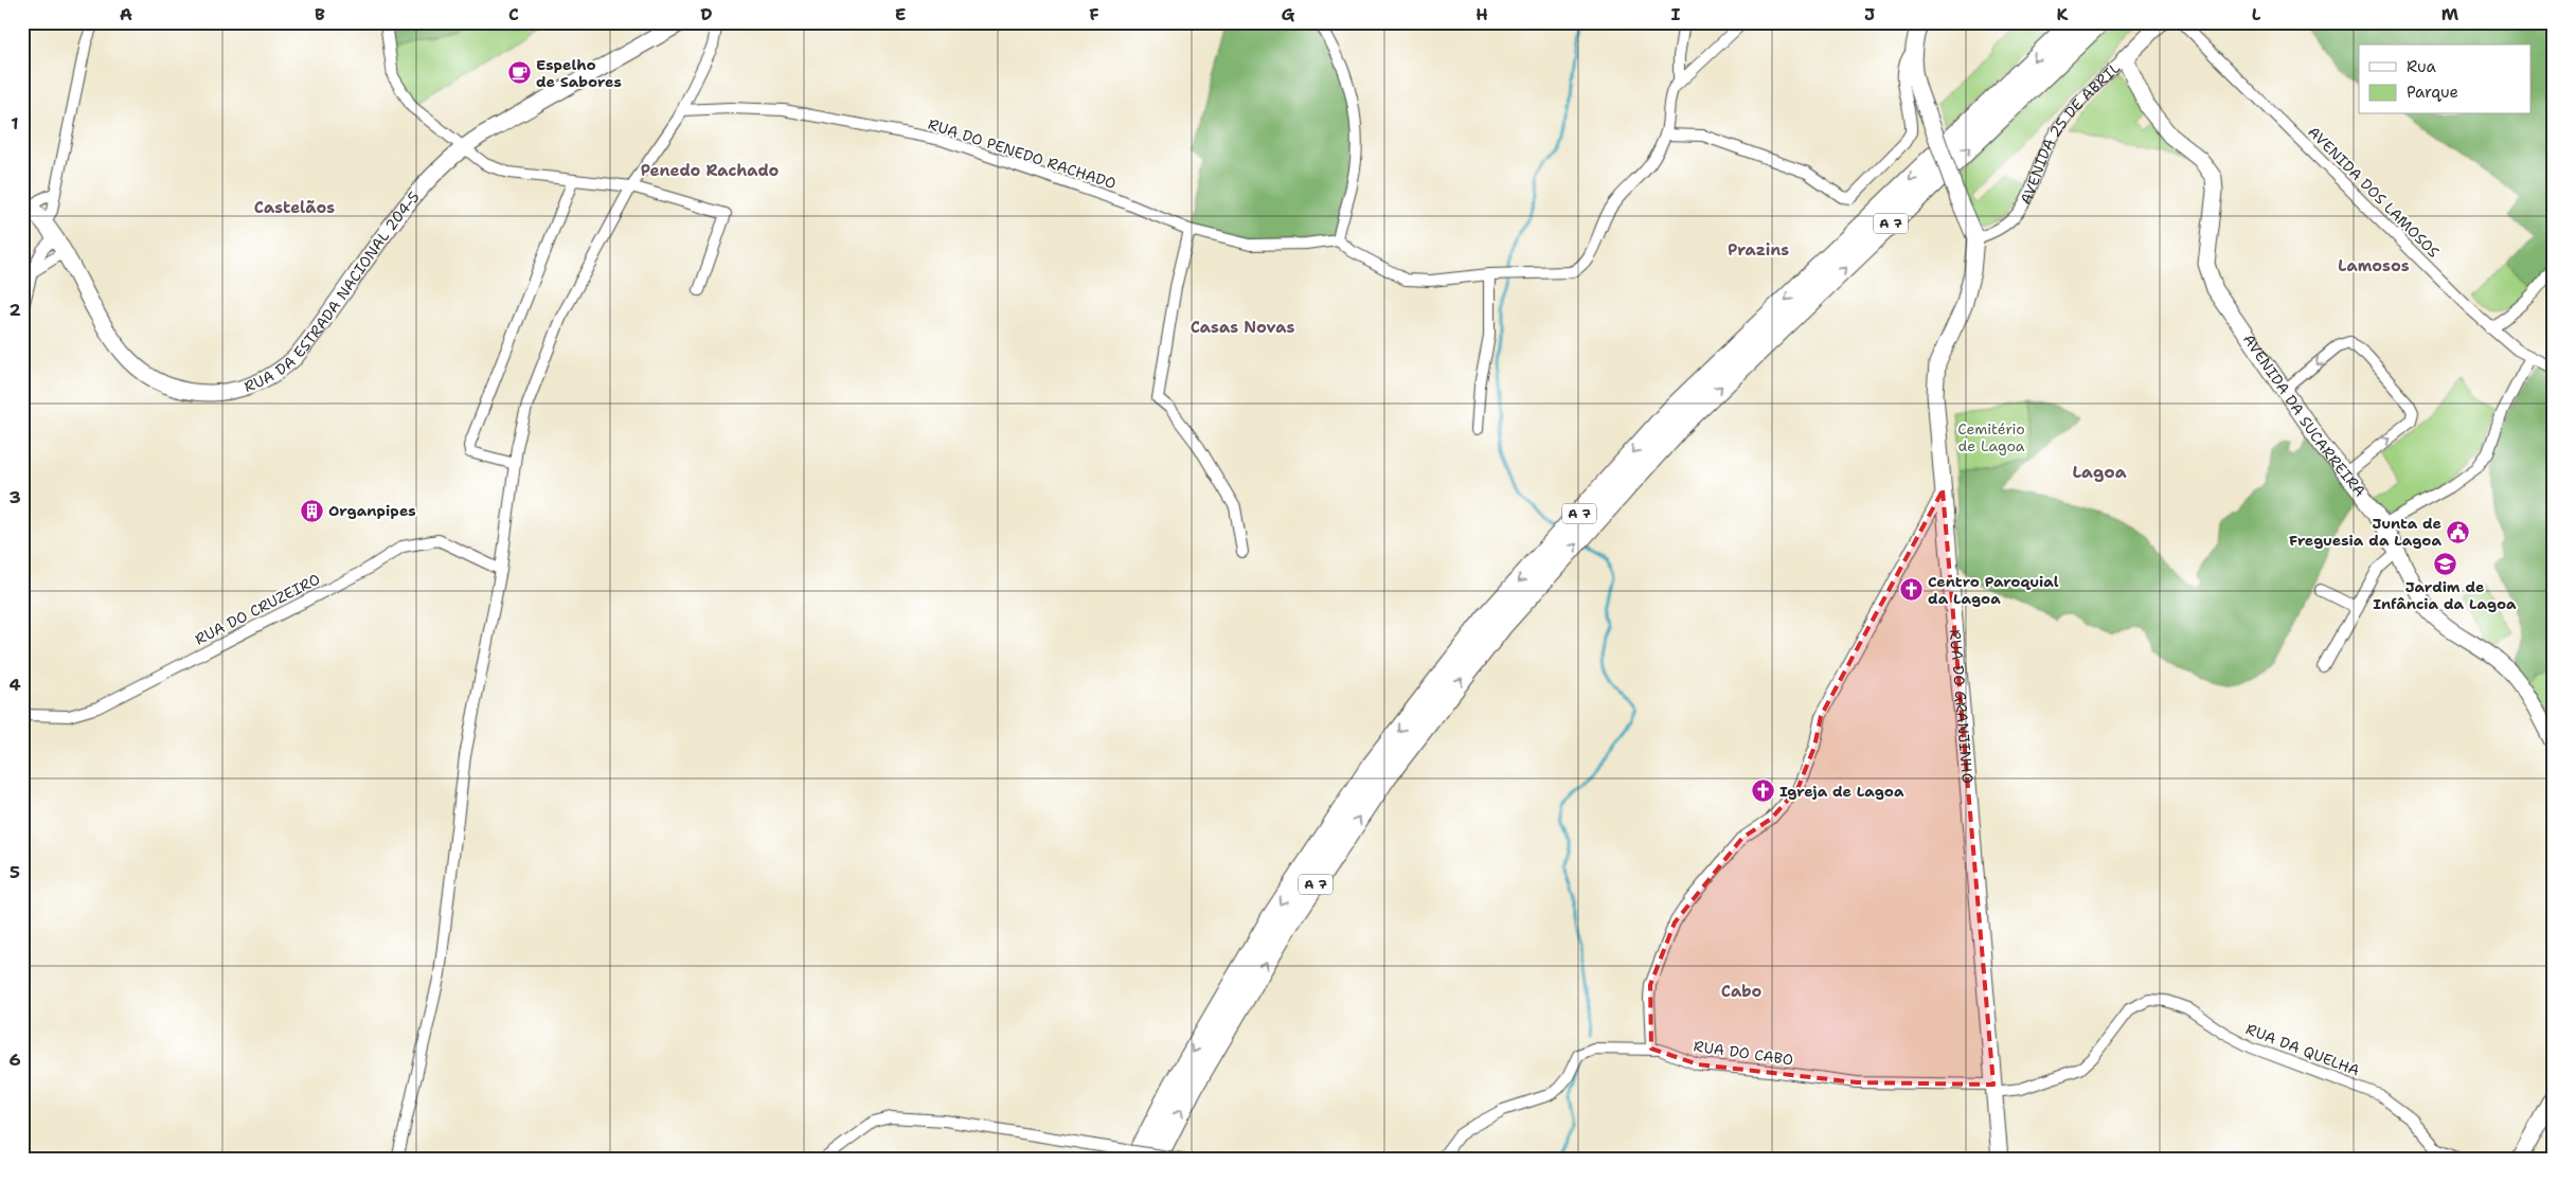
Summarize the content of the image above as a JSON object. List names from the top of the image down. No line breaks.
{"streets":{"highway":["A 7"],"street":["AVENIDA 25 DE ABRIL","RUA DO PENEDO RACHADO","AVENIDA DOS LAMOSOS","RUA DA ESTRADA NACIONAL 204-5","AVENIDA DA SUCARREIRA","RUA DO CRUZEIRO","RUA DO GRANJINHO","RUA DA QUELHA","RUA DO CABO"]},"crossings":[["AVENIDA 25 DE ABRIL","AVENIDA DA SUCARREIRA"],["AVENIDA 25 DE ABRIL","RUA DO GRANJINHO"],["RUA DO GRANJINHO","RUA DA QUELHA"],["RUA DO GRANJINHO","RUA DO CABO"],["RUA DA QUELHA","RUA DO CABO"]],"districts":["Penedo Rachado","Castelãos","Prazins","Lamosos","Casas Novas","Lagoa","Cabo"],"parks":["Cemitério de Lagoa"],"places":{"cafe":["Espelho de Sabores"],"building":["Organpipes"],"public building":["Junta de Freguesia da Lagoa"],"school or university":["Jardim de Infância da Lagoa"],"church":["Centro Paroquial da Lagoa","Igreja de Lagoa"]},"legend":["Rua","Parque"],"grid":{"columns":["A","B","C","D","E","F","G","H","I","J","K","L","M"],"rows":["1","2","3","4","5","6"]}}
